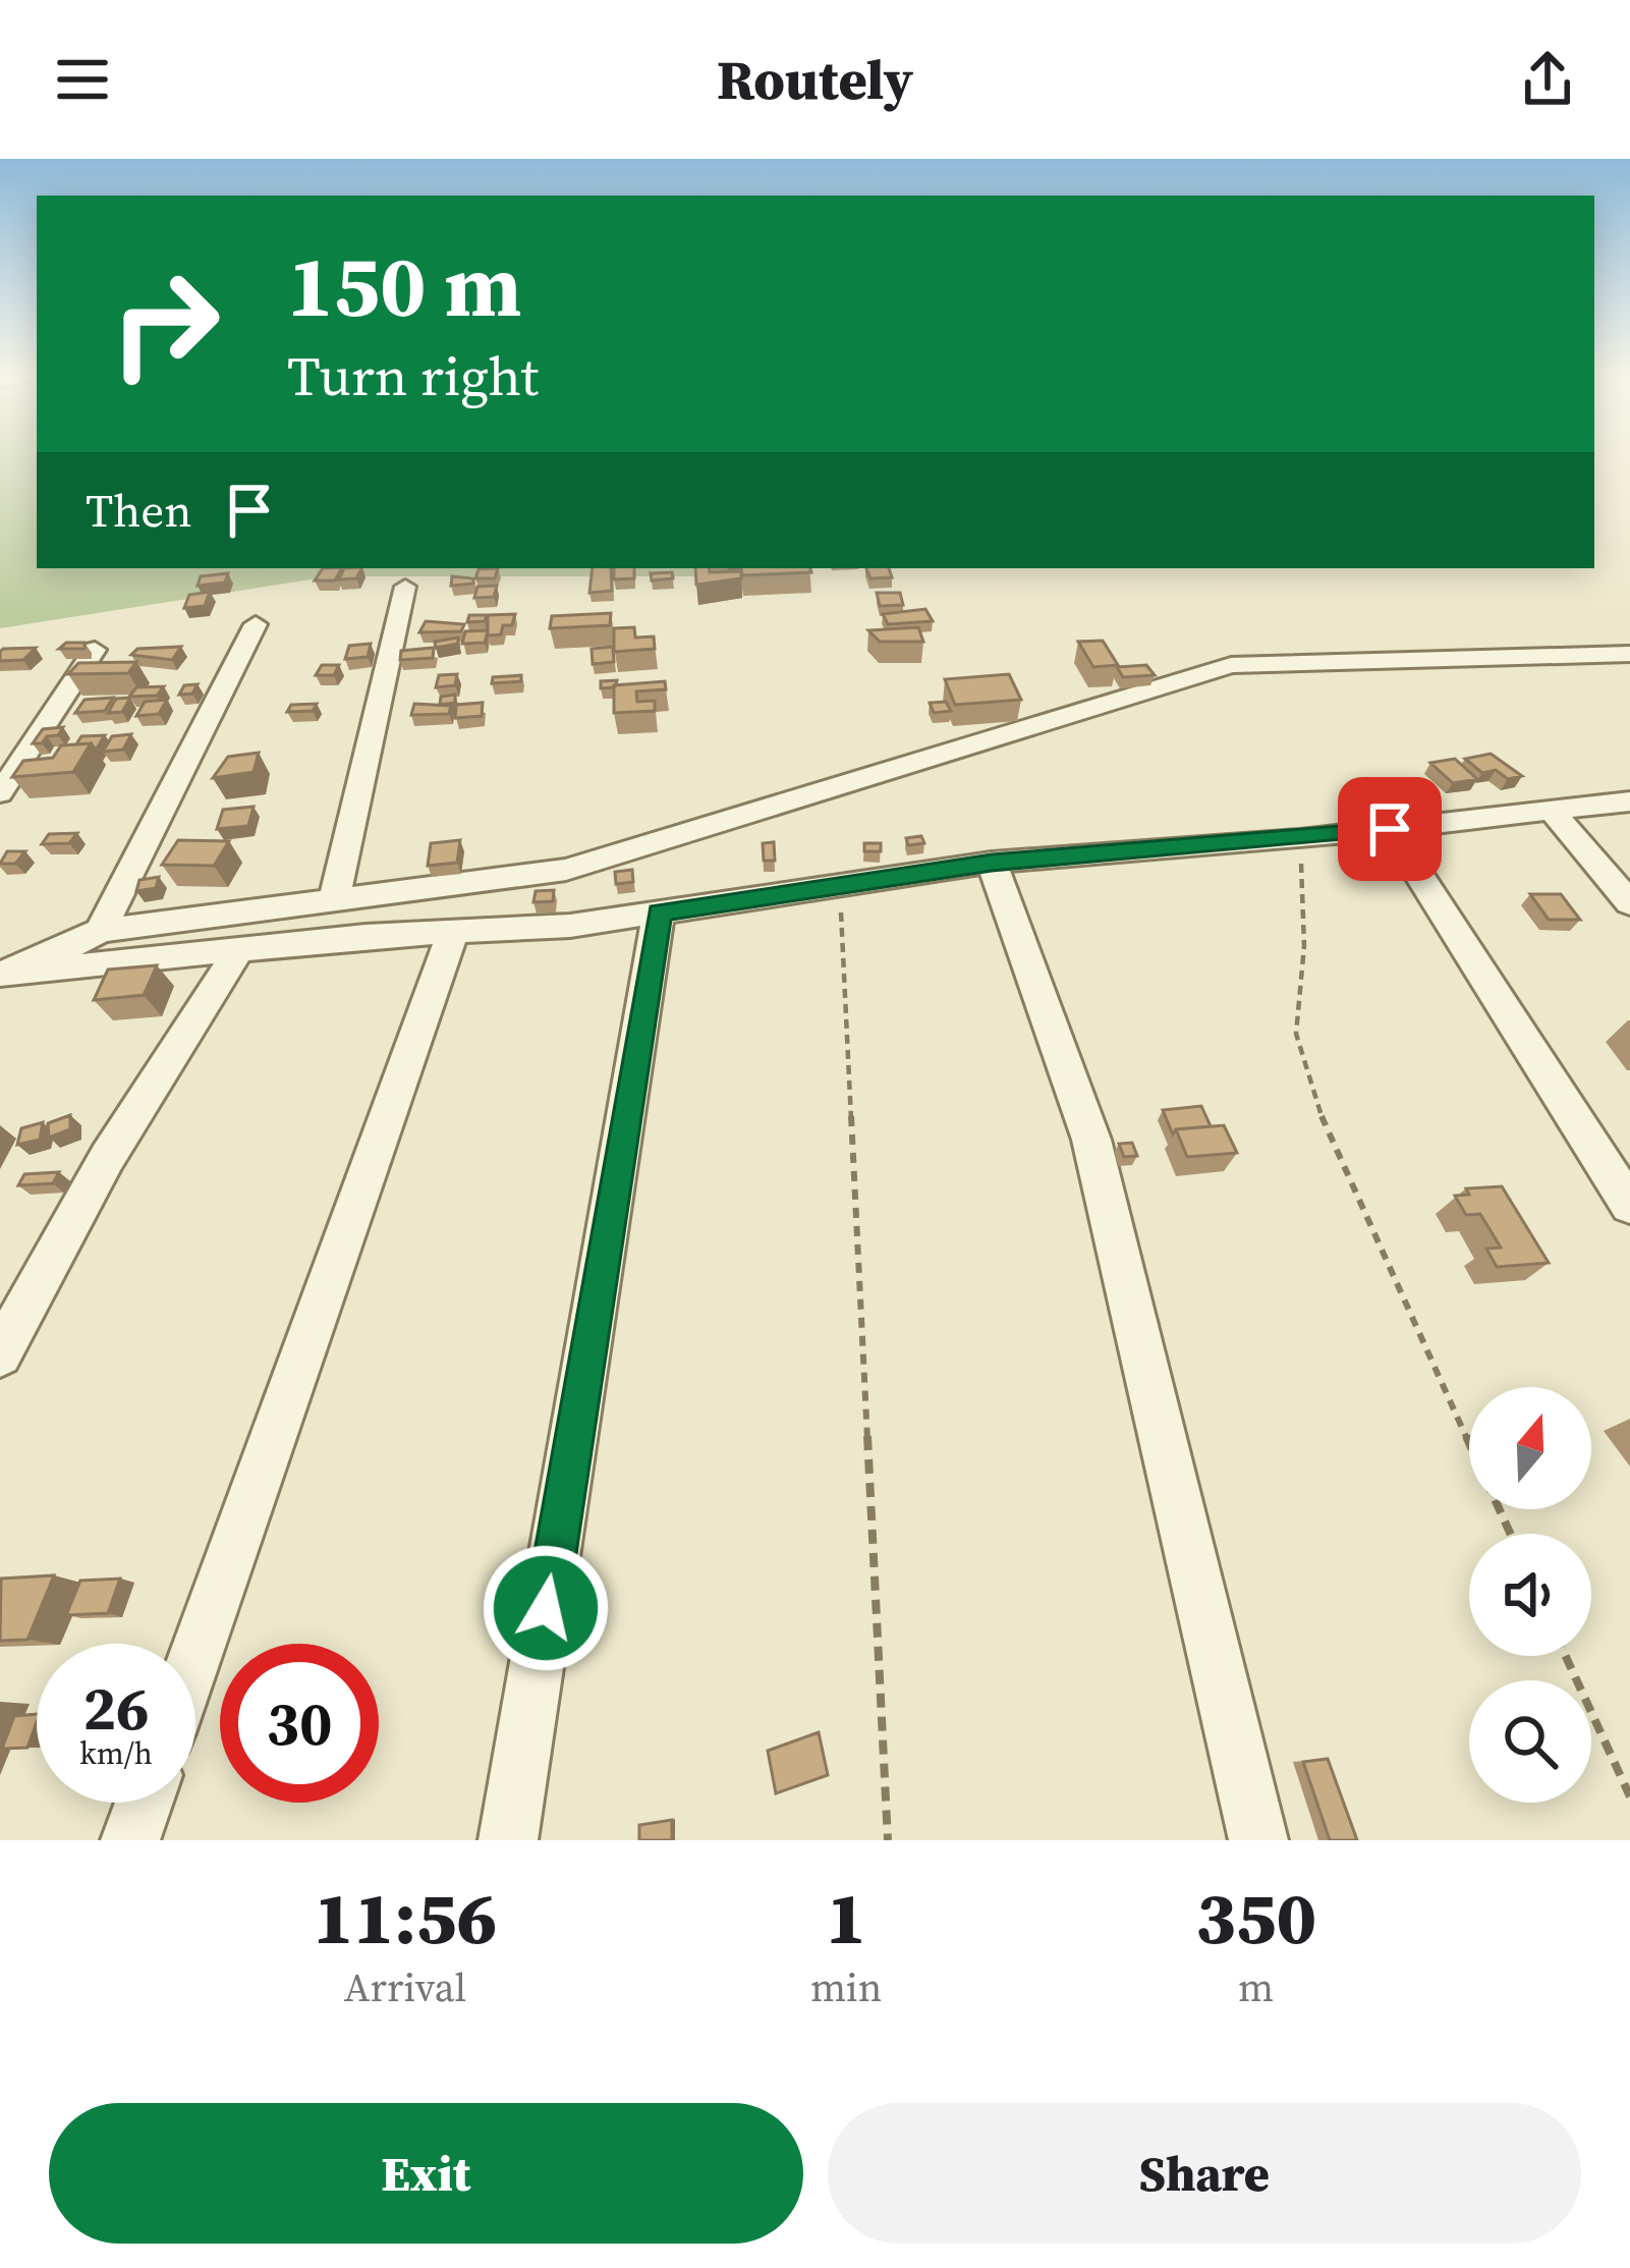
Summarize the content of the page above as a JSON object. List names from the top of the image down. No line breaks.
{"north":"top","page":{"header":"Routely","turn":["150 m","Turn right"],"then":"Then","speed":"26 km/h","limit":"30","eta":["11:56","Arrival","1","min","350","m"],"buttons":["Exit","Share"]}}
